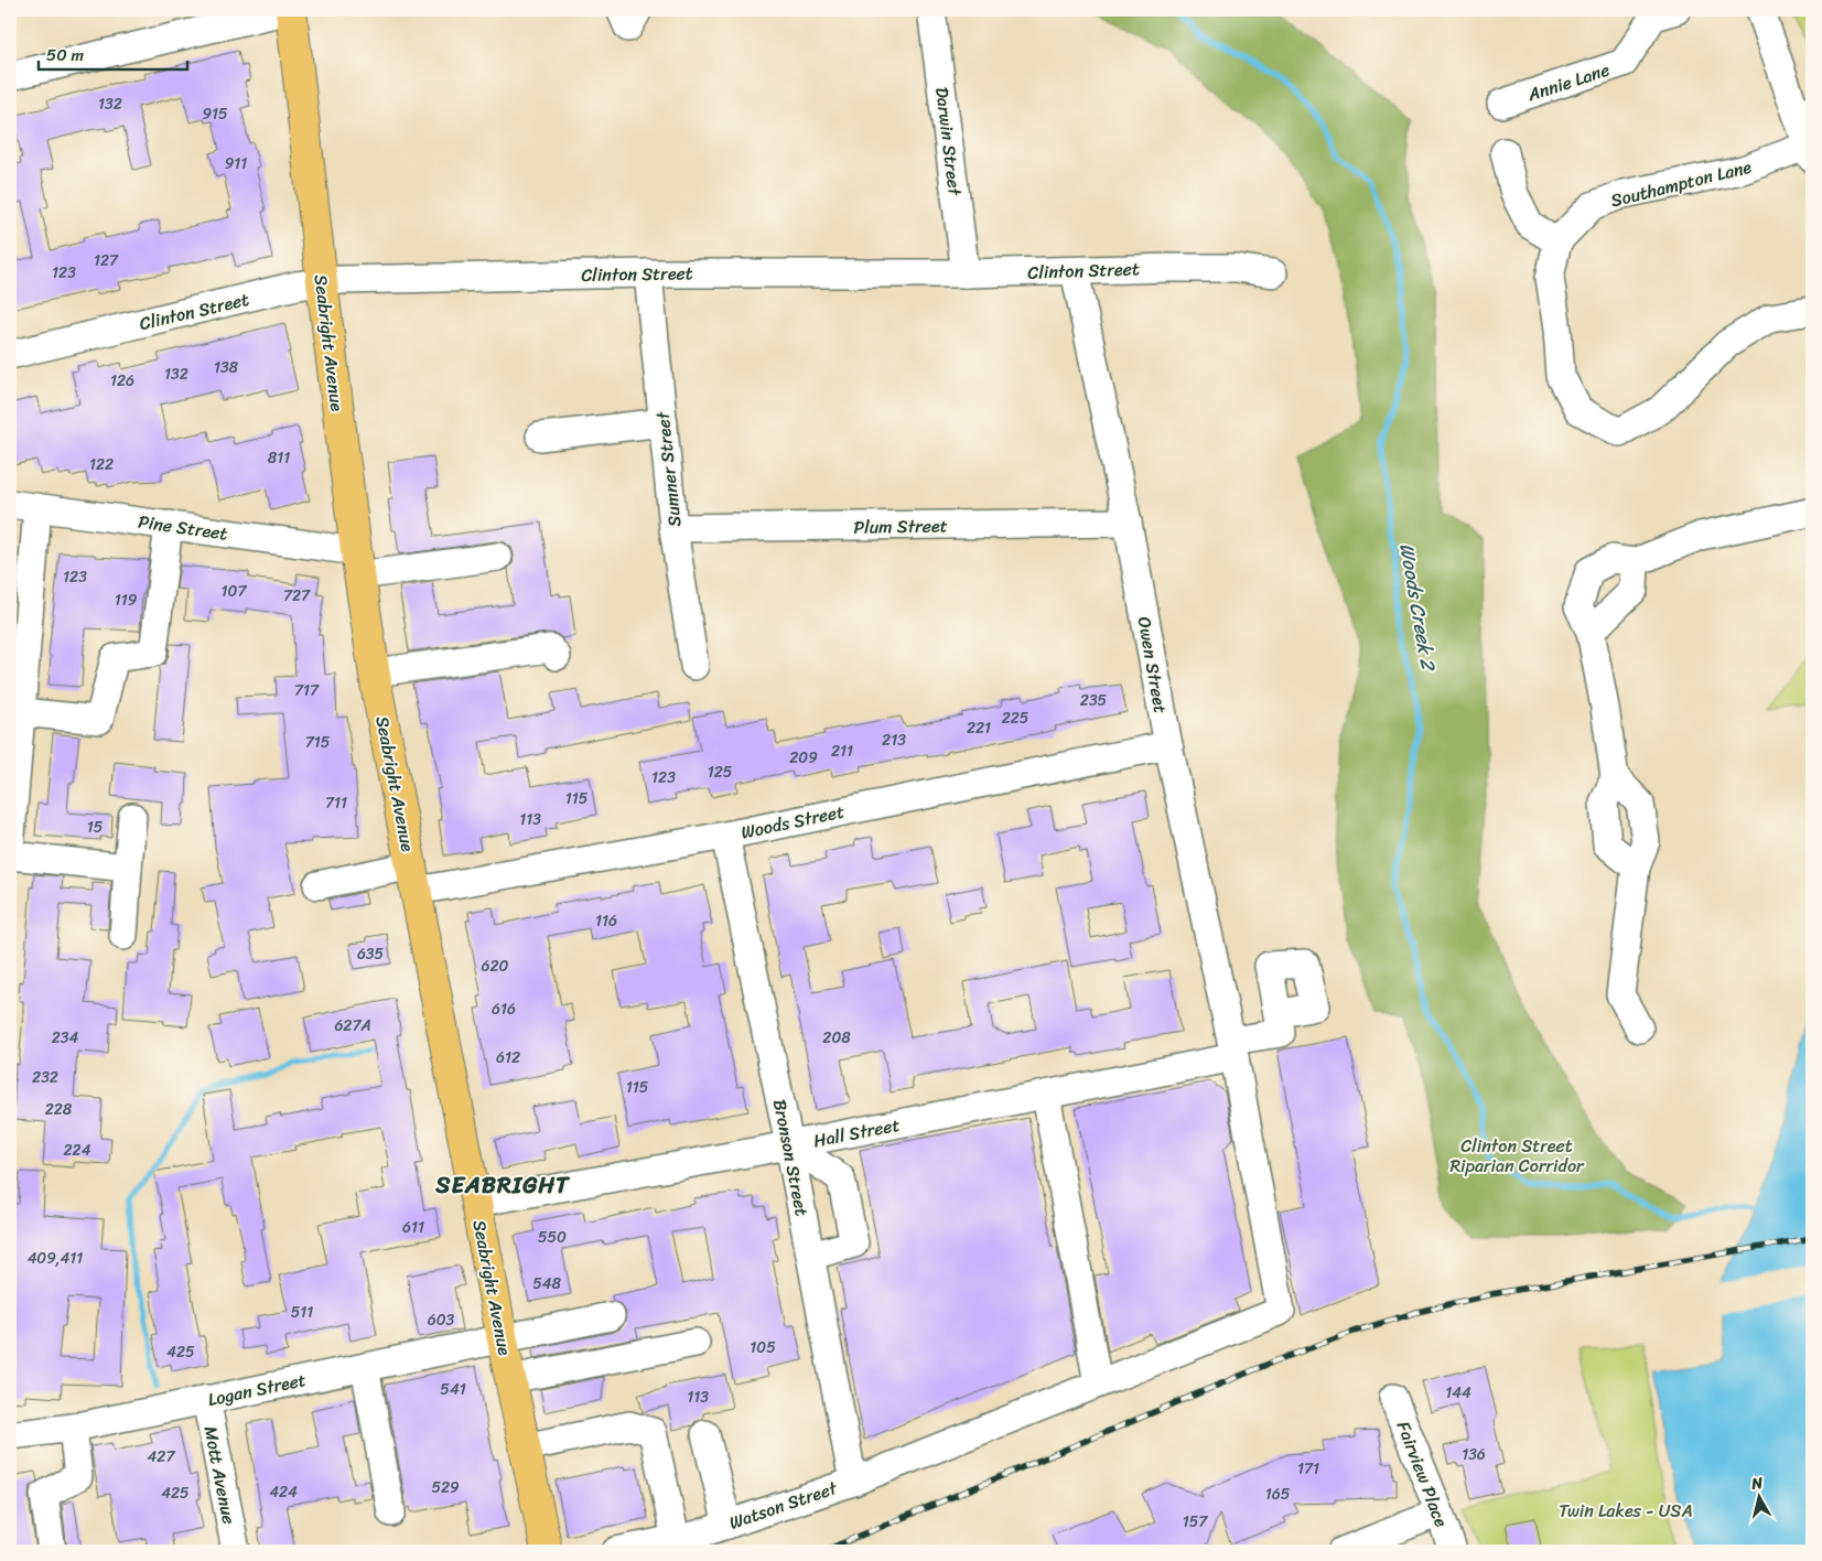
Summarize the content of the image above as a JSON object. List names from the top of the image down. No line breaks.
{"streets":{"main road":["Seabright Avenue"],"street":["Annie Lane","Darwin Street","Southampton Lane","Clinton Street","Sumner Street","Plum Street","Pine Street","Owen Street","Woods Street","Hall Street","Bronson Street","Logan Street","Fairview Place","Mott Avenue","Watson Street"]},"crossings":[["Darwin Street","Clinton Street"],["Clinton Street","Seabright Avenue"],["Clinton Street","Sumner Street"],["Clinton Street","Owen Street"],["Seabright Avenue","Pine Street"],["Seabright Avenue","Woods Street"],["Seabright Avenue","Hall Street"],["Seabright Avenue","Logan Street"],["Sumner Street","Plum Street"],["Plum Street","Owen Street"],["Owen Street","Woods Street"],["Owen Street","Hall Street"],["Owen Street","Watson Street"],["Woods Street","Bronson Street"],["Hall Street","Bronson Street"],["Bronson Street","Watson Street"],["Logan Street","Mott Avenue"]],"districts":["SEABRIGHT"],"water":["Woods Creek 2"],"parks":["Clinton Street Riparian Corridor","Twin Lakes - USA"],"house_numbers":["132","915","911","127","123","138","132","126","811","122","123","107","727","119","717","235","225","221","213","715","211","209","125","123","115","711","113","15","116","635","620","616","627A","234","208","612","232","115","228","224","611","550","409,411","548","511","603","105","425","541","144","113","136","427","171","529","424","425","165","157"],"scale_bar":"50 m","north":"top"}
